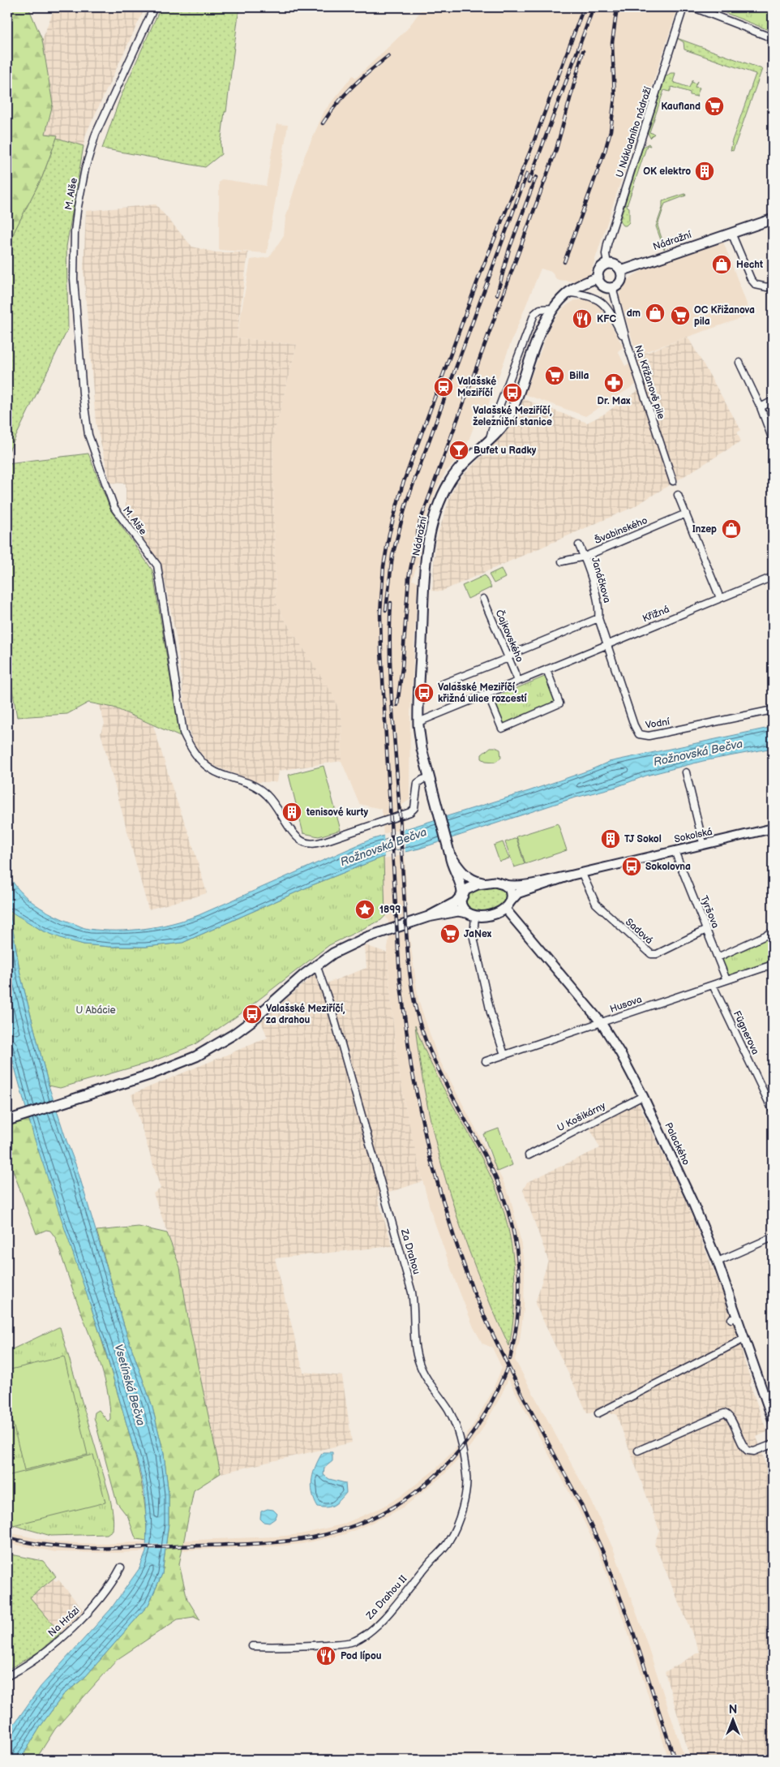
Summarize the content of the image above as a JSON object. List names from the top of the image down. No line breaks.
{"streets":{"main road":["Nádražní","Sokolská"],"street":["U Nákladního nádraží","M. Alše","Na Křižanově pile","Švabinského","Janáčkova","Křižná","Čajkovského","Vodní","Tyršova","Sadová","Husova","Fügnerova","U Košikárny","Palackého","Za Drahou","Za Drahou II","Na Hrázi"]},"crossings":[["U Nákladního nádraží","Nádražní"],["U Nákladního nádraží","Na Křižanově pile"],["M. Alše","Nádražní"],["Nádražní","Na Křižanově pile"],["Nádražní","Křižná"],["Nádražní","Sokolská"],["Nádražní","Palackého"],["Švabinského","Janáčkova"],["Janáčkova","Křižná"],["Janáčkova","Vodní"],["Křižná","Čajkovského"],["Křižná","Vodní"],["Sokolská","Tyršova"],["Sokolská","Sadová"],["Sokolská","Palackého"],["Sokolská","Za Drahou"],["Tyršova","Sadová"],["Tyršova","Husova"],["Husova","Fügnerova"],["Husova","Palackého"],["U Košikárny","Palackého"],["Za Drahou","Za Drahou II"]],"water":["Rožnovská Bečva","Vsetínská Bečva"],"parks":["U Abácie"],"places":{"supermarket":["Kaufland","OC Křižanova pila","Billa","JaNex"],"building":["OK elektro","tenisové kurty","TJ Sokol"],"shop":["Hecht","dm","Inzep"],"restaurant":["KFC","Pod lípou"],"pharmacy":["Dr. Max"],"station":["Valašské Meziříčí"],"bus stop":["Valašské Meziříčí, železniční stanice","Valašské Meziříčí, křižná ulice rozcestí","Sokolovna","Valašské Meziříčí, za drahou"],"bar":["Bufet u Radky"],"place":["1899"]},"north":"top"}
